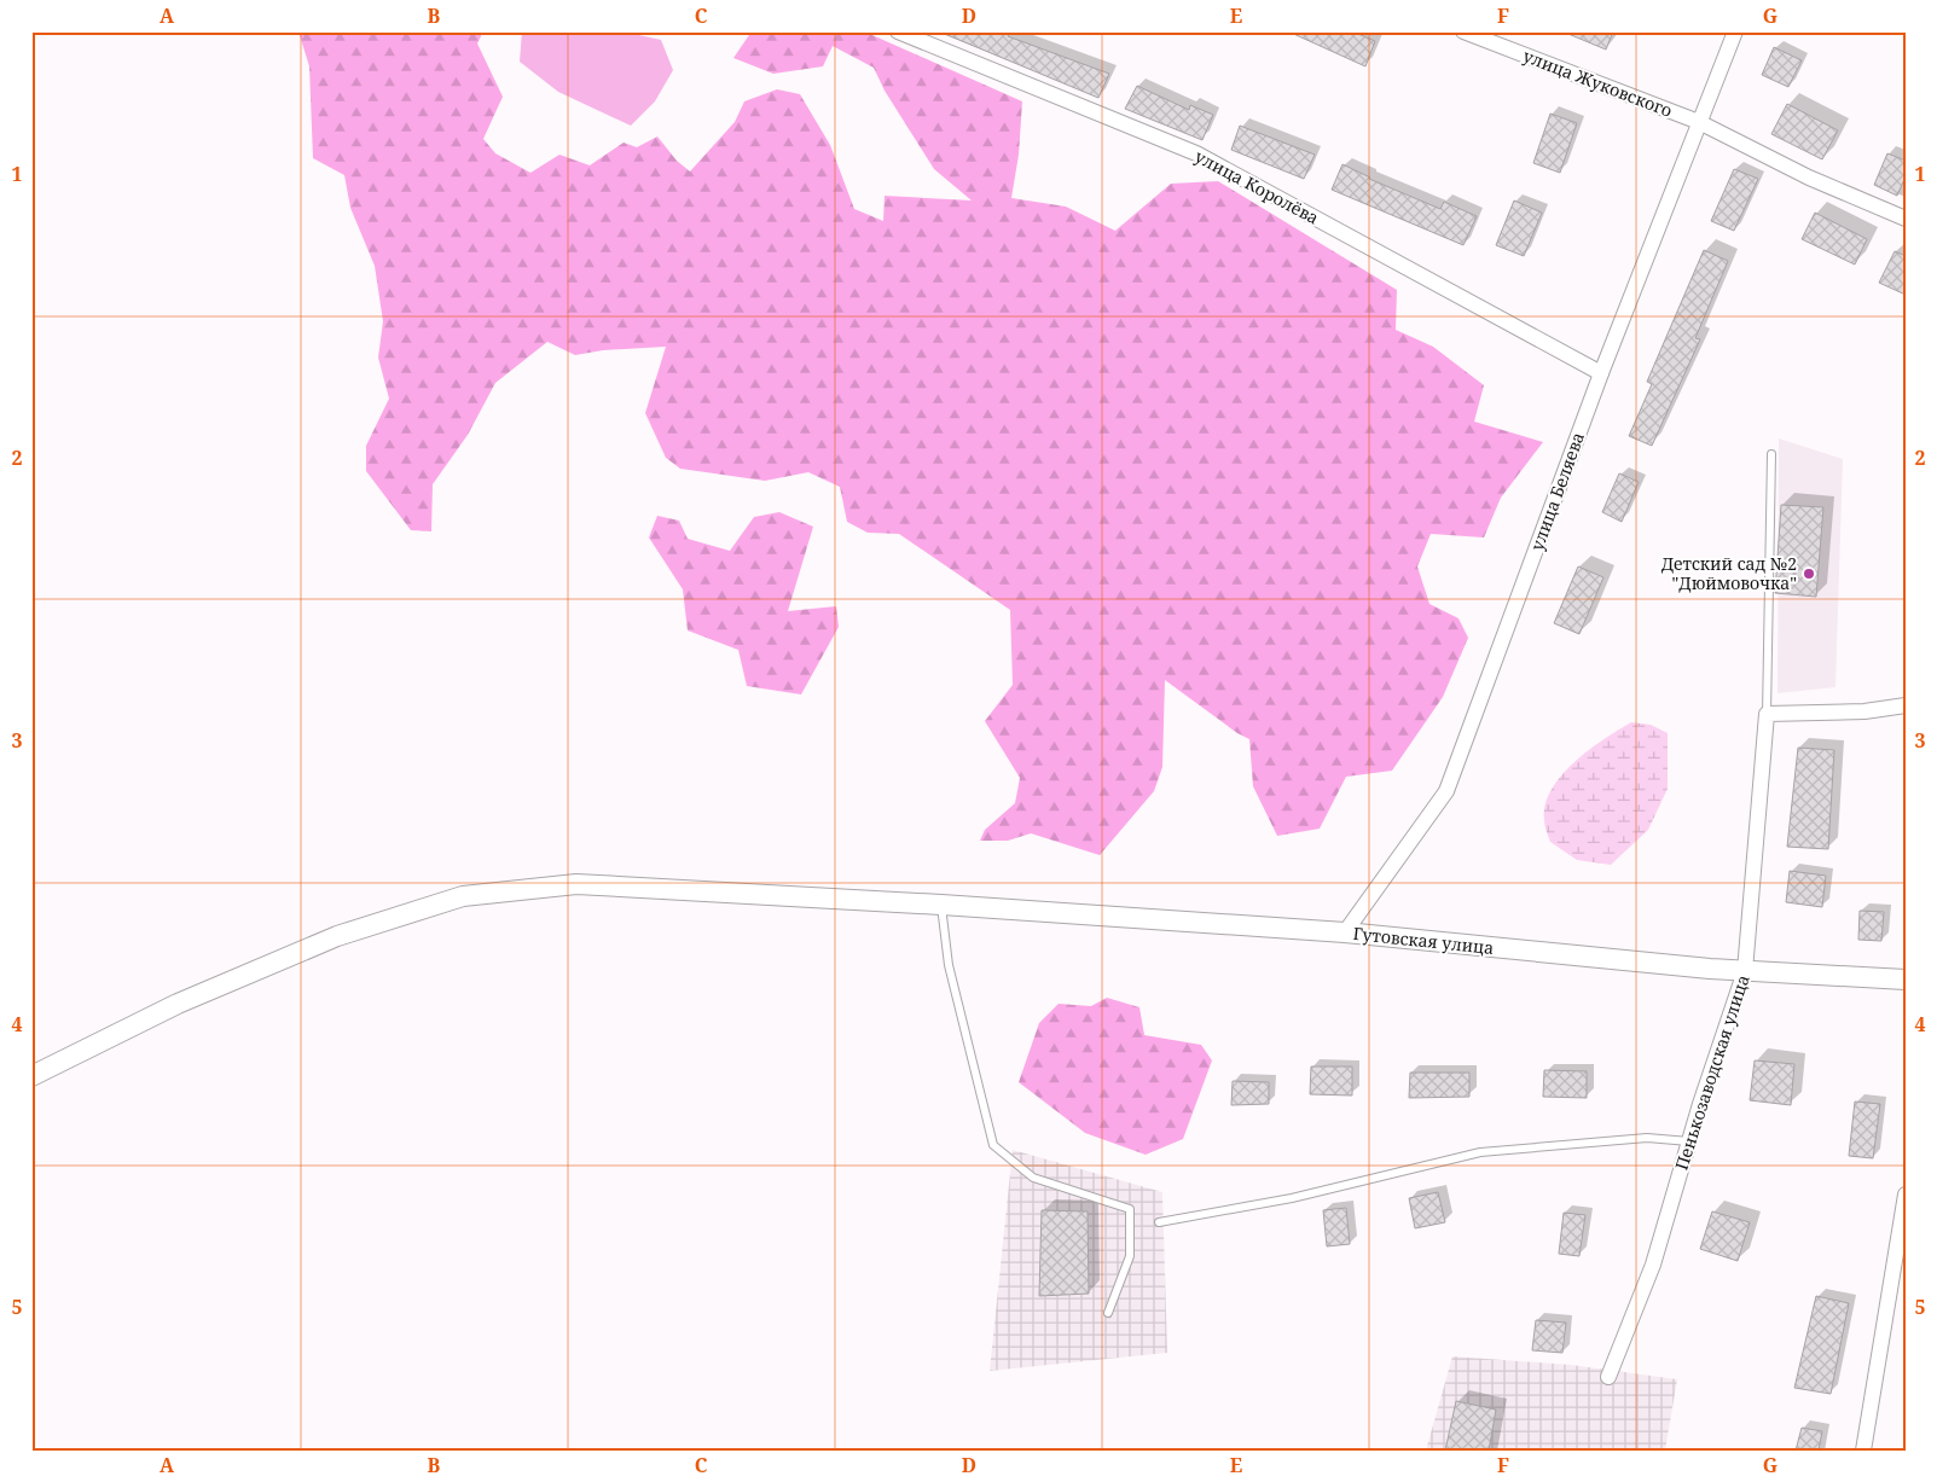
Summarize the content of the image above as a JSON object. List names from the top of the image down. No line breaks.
{"streets":{"street":["улица Жуковского","улица Королёва","улица Беляева","Гутовская улица","Пенькозаводская улица"]},"crossings":[["улица Жуковского","улица Беляева"],["улица Королёва","улица Беляева"],["улица Беляева","Гутовская улица"],["Гутовская улица","Пенькозаводская улица"]],"places":["Детский сад №2 \"Дюймовочка\""],"grid":{"columns":["A","B","C","D","E","F","G"],"rows":["1","2","3","4","5"]}}
